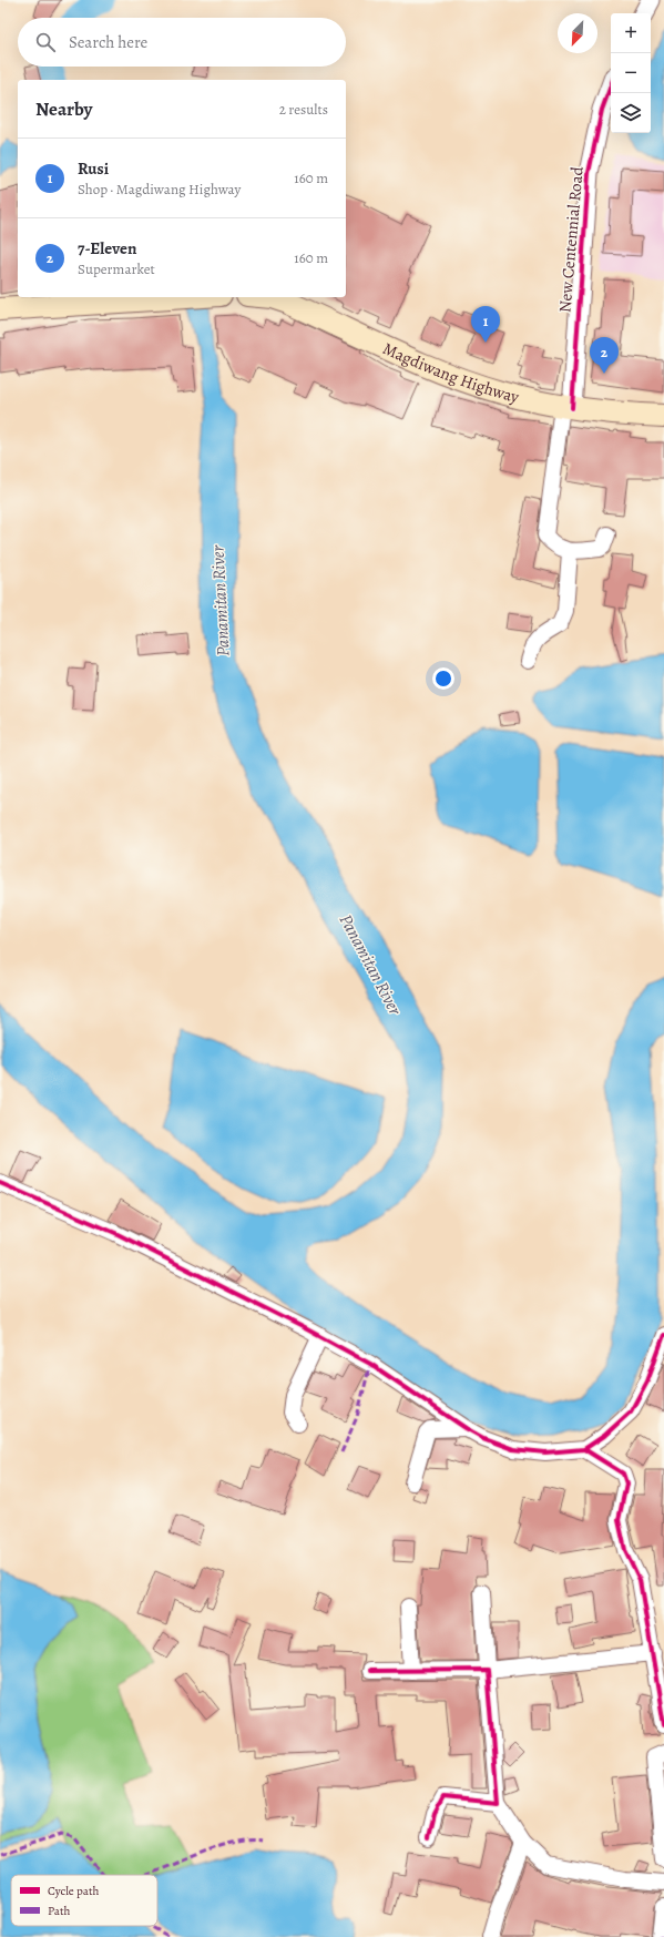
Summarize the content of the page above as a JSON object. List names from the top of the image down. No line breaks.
{"streets":{"main road":["Magdiwang Highway"],"street":["New Centennial Road"]},"crossings":[["New Centennial Road","Magdiwang Highway"]],"water":["Panamitan River"],"legend":["Cycle path","Path"],"north":"bottom left","page":{"map_buttons":["+","−"],"search":"Search here","heading":["Nearby","2 results"],"list":[{"mark":"1","name":"Rusi","note":"Shop · Magdiwang Highway","value":"160 m"},{"mark":"2","name":"7-Eleven","note":"Supermarket","value":"160 m"}],"pins":["1","2"]}}
